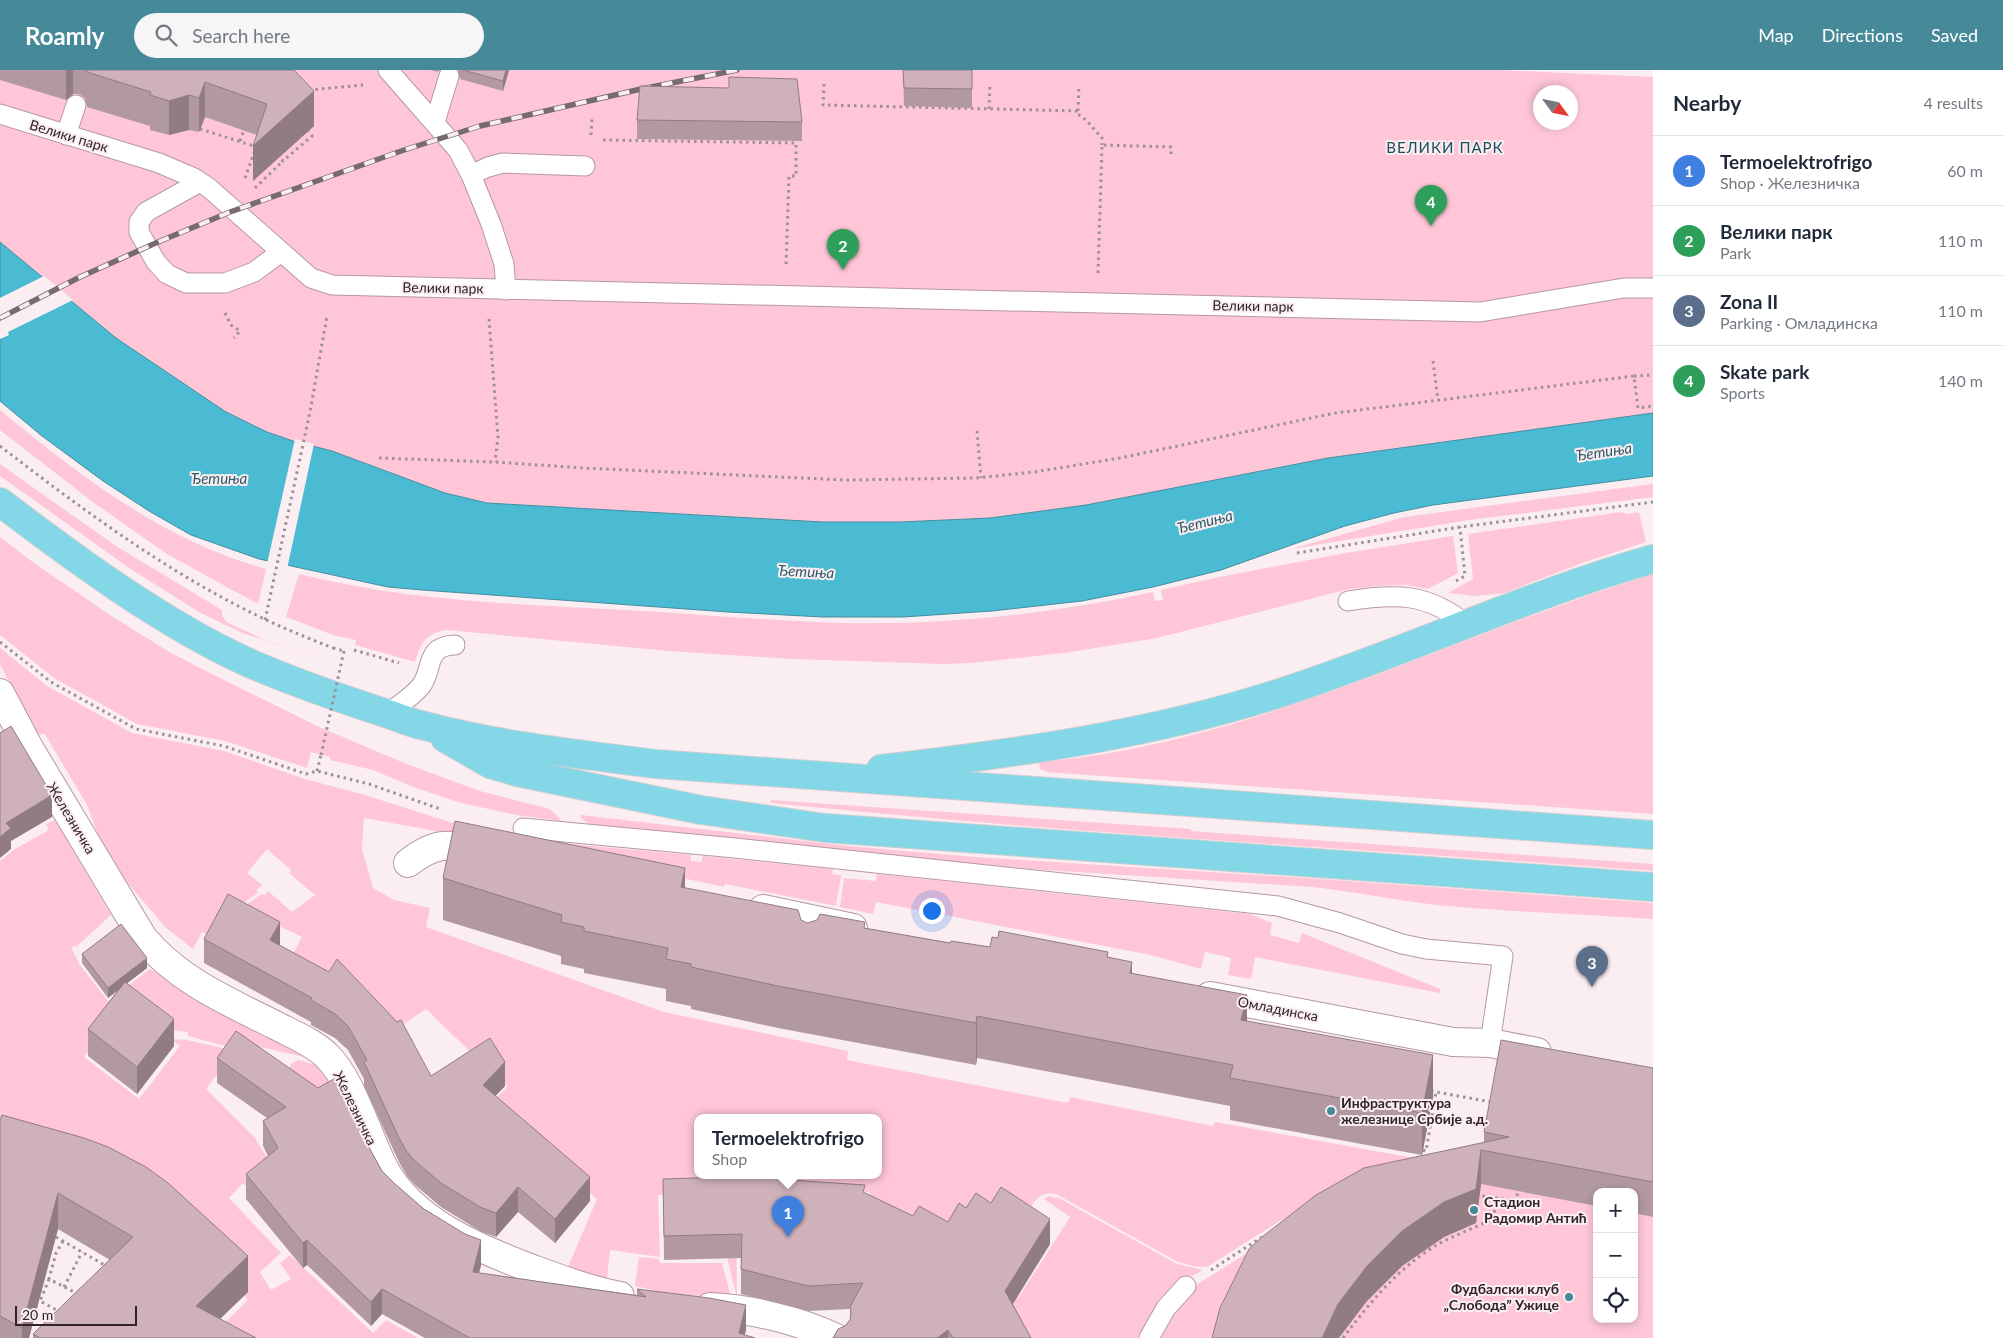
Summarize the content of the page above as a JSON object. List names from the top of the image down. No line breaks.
{"streets":{"street":["Железничка","Омладинска"],"lane":["Велики парк"]},"districts":["ВЕЛИКИ ПАРК"],"water":["Ђетиња"],"places":["Инфраструктура железнице Србије а.д.","Стадион Радомир Антић","Фудбалски клуб „Слобода” Ужице"],"scale_bar":"20 m","north":"bottom right","page":{"header":"Roamly","search":"Search here","nav":["Map","Directions","Saved"],"heading":["Nearby","4 results"],"list":[{"mark":"1","name":"Termoelektrofrigo","note":"Shop · Железничка","value":"60 m"},{"mark":"2","name":"Велики парк","note":"Park","value":"110 m"},{"mark":"3","name":"Zona II","note":"Parking · Омладинска","value":"110 m"},{"mark":"4","name":"Skate park","note":"Sports","value":"140 m"}],"pins":["4","2","3","1"],"popup":["Termoelektrofrigo","Shop"],"map_buttons":["+","−"],"scale":"20 m"}}
